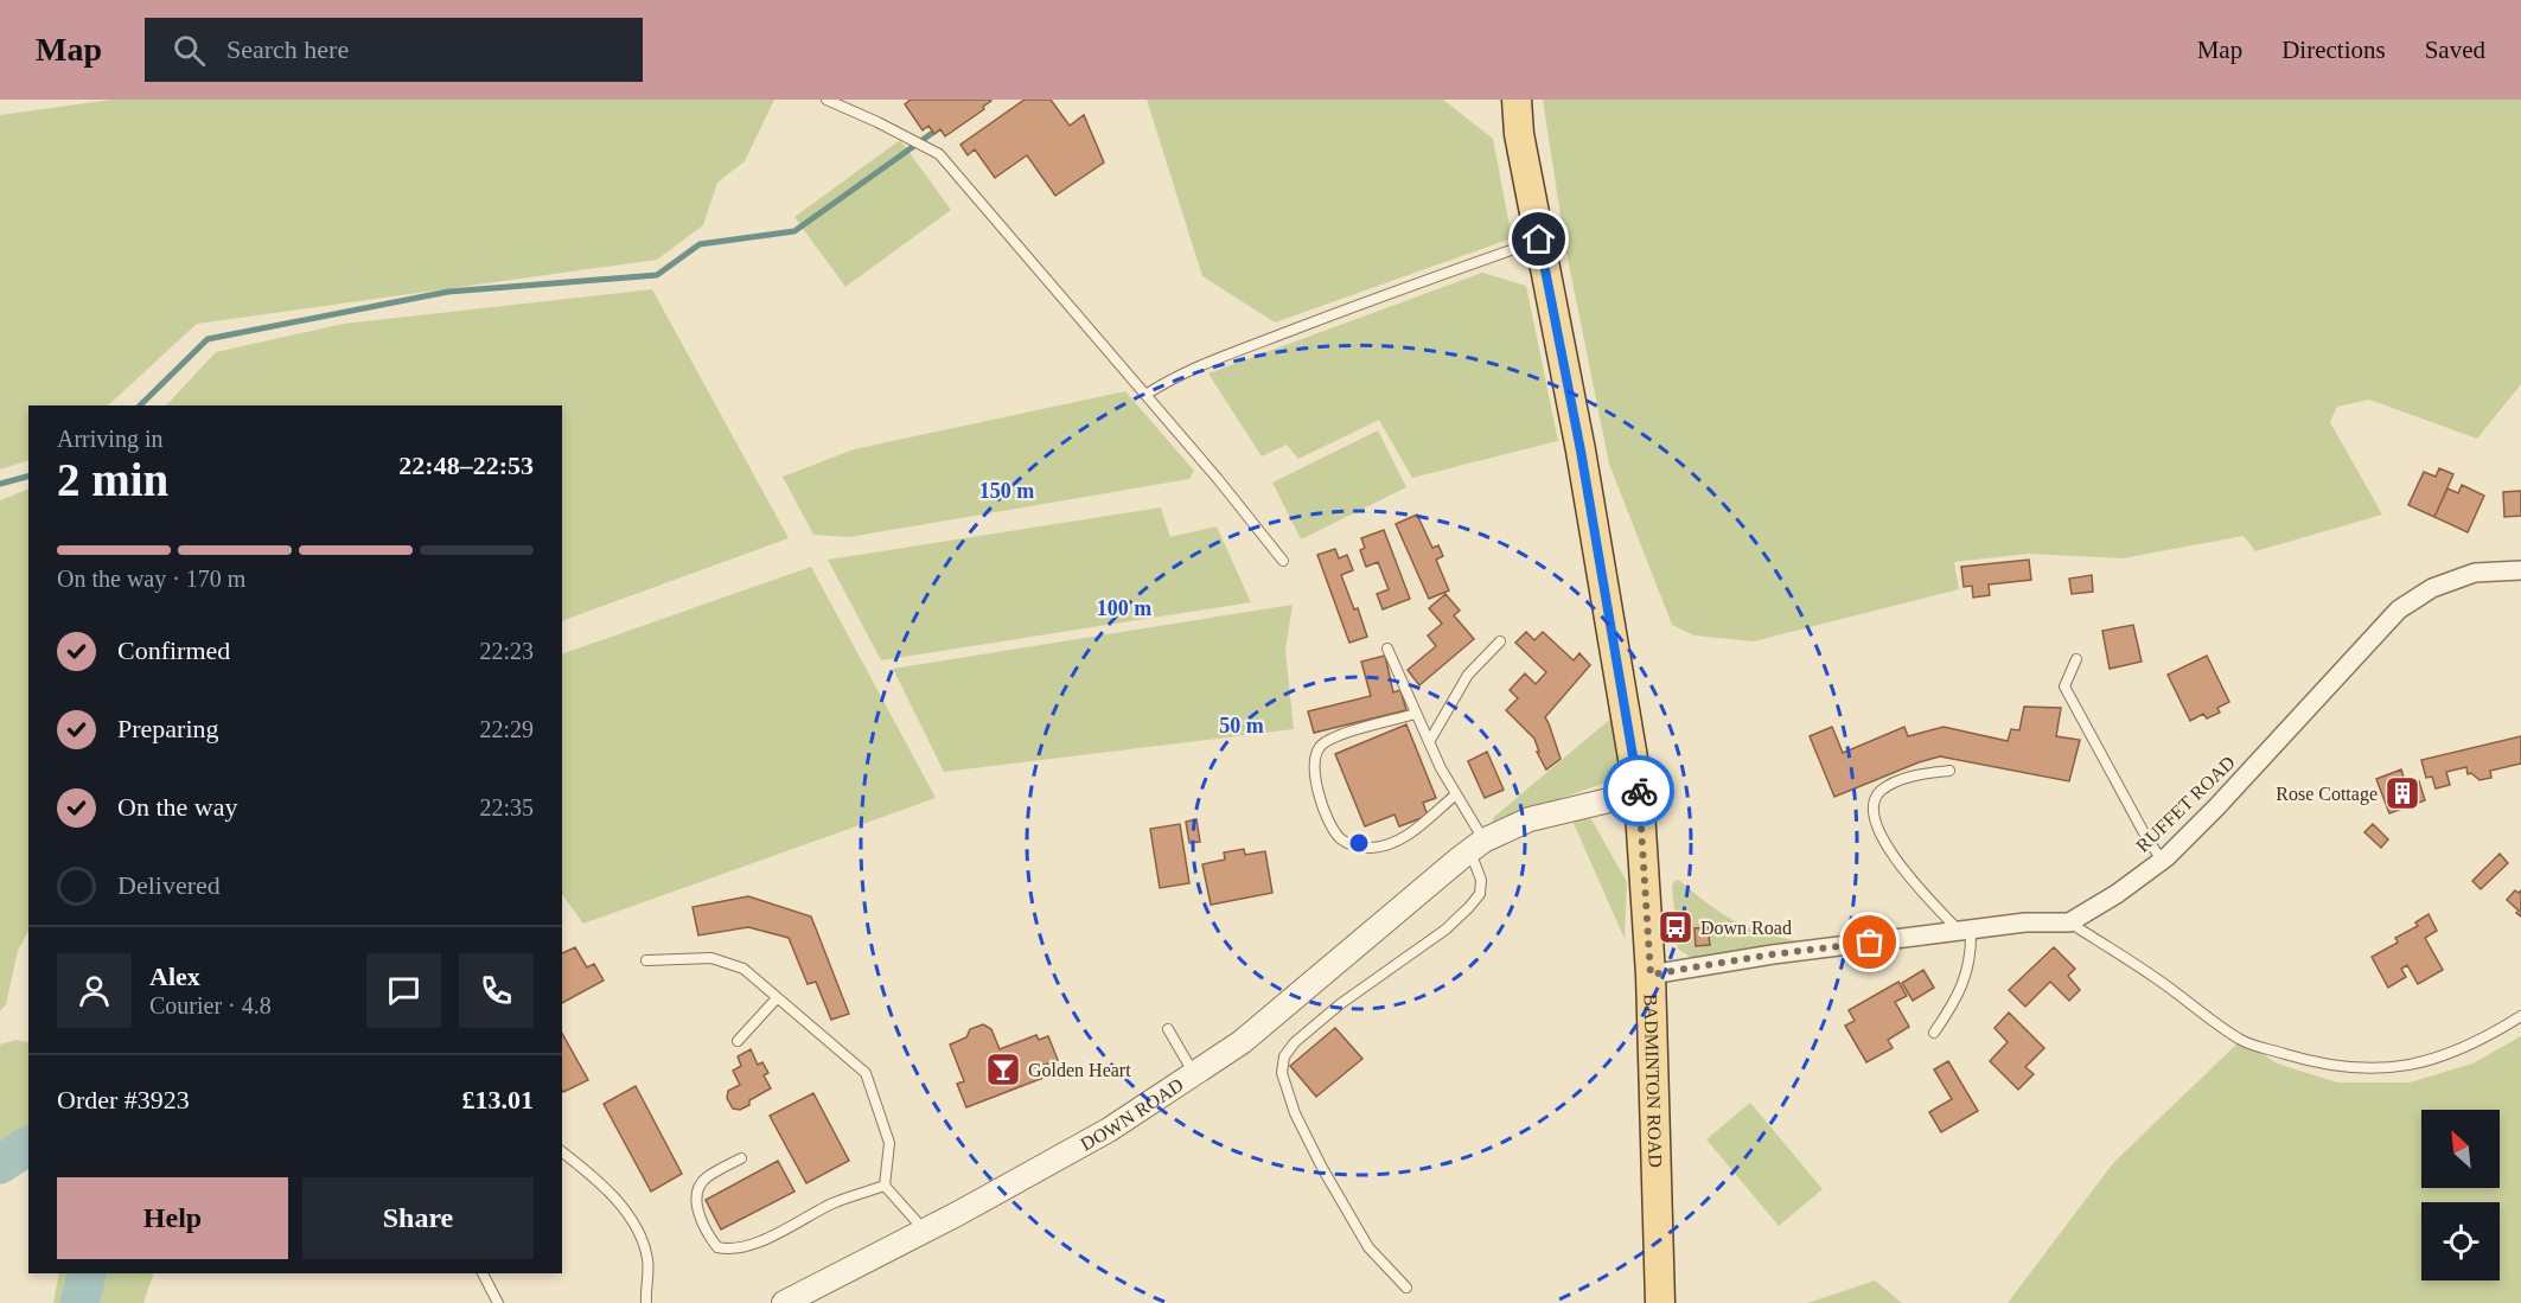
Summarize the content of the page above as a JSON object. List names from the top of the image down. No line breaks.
{"streets":{"main road":["BADMINTON ROAD"],"street":["RUFFET ROAD","DOWN ROAD"]},"crossings":[["BADMINTON ROAD","DOWN ROAD"]],"places":{"building":["Rose Cottage"],"bus stop":["Down Road"],"bar":["Golden Heart"]},"north":"top left","page":{"header":"Map","search":"Search here","nav":["Map","Directions","Saved"],"heading":["2 min","Arriving in","22:48–22:53"],"panel":["Alex","Courier · 4.8","Order #3923","£13.01"],"bar":"On the way · 170 m","list":[["Confirmed","22:23"],["Preparing","22:29"],["On the way","22:35"],"Delivered"],"buttons":["Help","Share"]},"rings":["150 m","100 m","50 m"]}
